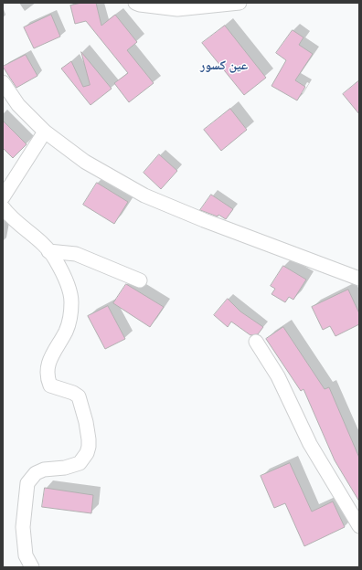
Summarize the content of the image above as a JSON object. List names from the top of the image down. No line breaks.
{"districts":["عين كسور"]}
